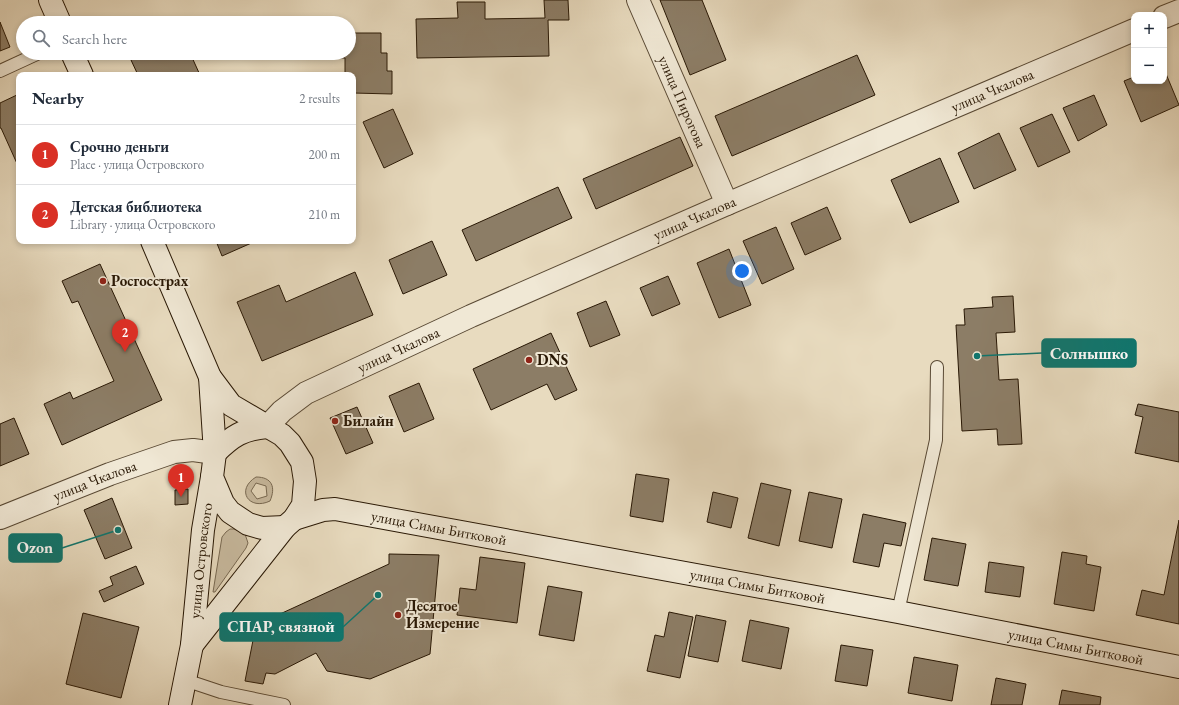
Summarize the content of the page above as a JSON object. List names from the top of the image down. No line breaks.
{"streets":{"street":["улица Чкалова","улица Пирогова","улица Симы Битковой","улица Островского"]},"crossings":[["улица Чкалова","улица Пирогова"],["улица Чкалова","улица Островского"]],"places":["Росгосстрах","Солнышко","DNS","Билайн","Ozon","СПАР, связной","Десятое Измерение"],"page":{"map_buttons":["+","−"],"search":"Search here","heading":["Nearby","2 results"],"list":[{"mark":"1","name":"Срочно деньги","note":"Place · улица Островского","value":"200 m"},{"mark":"2","name":"Детская библиотека","note":"Library · улица Островского","value":"210 m"}],"pins":["2","1"]}}
